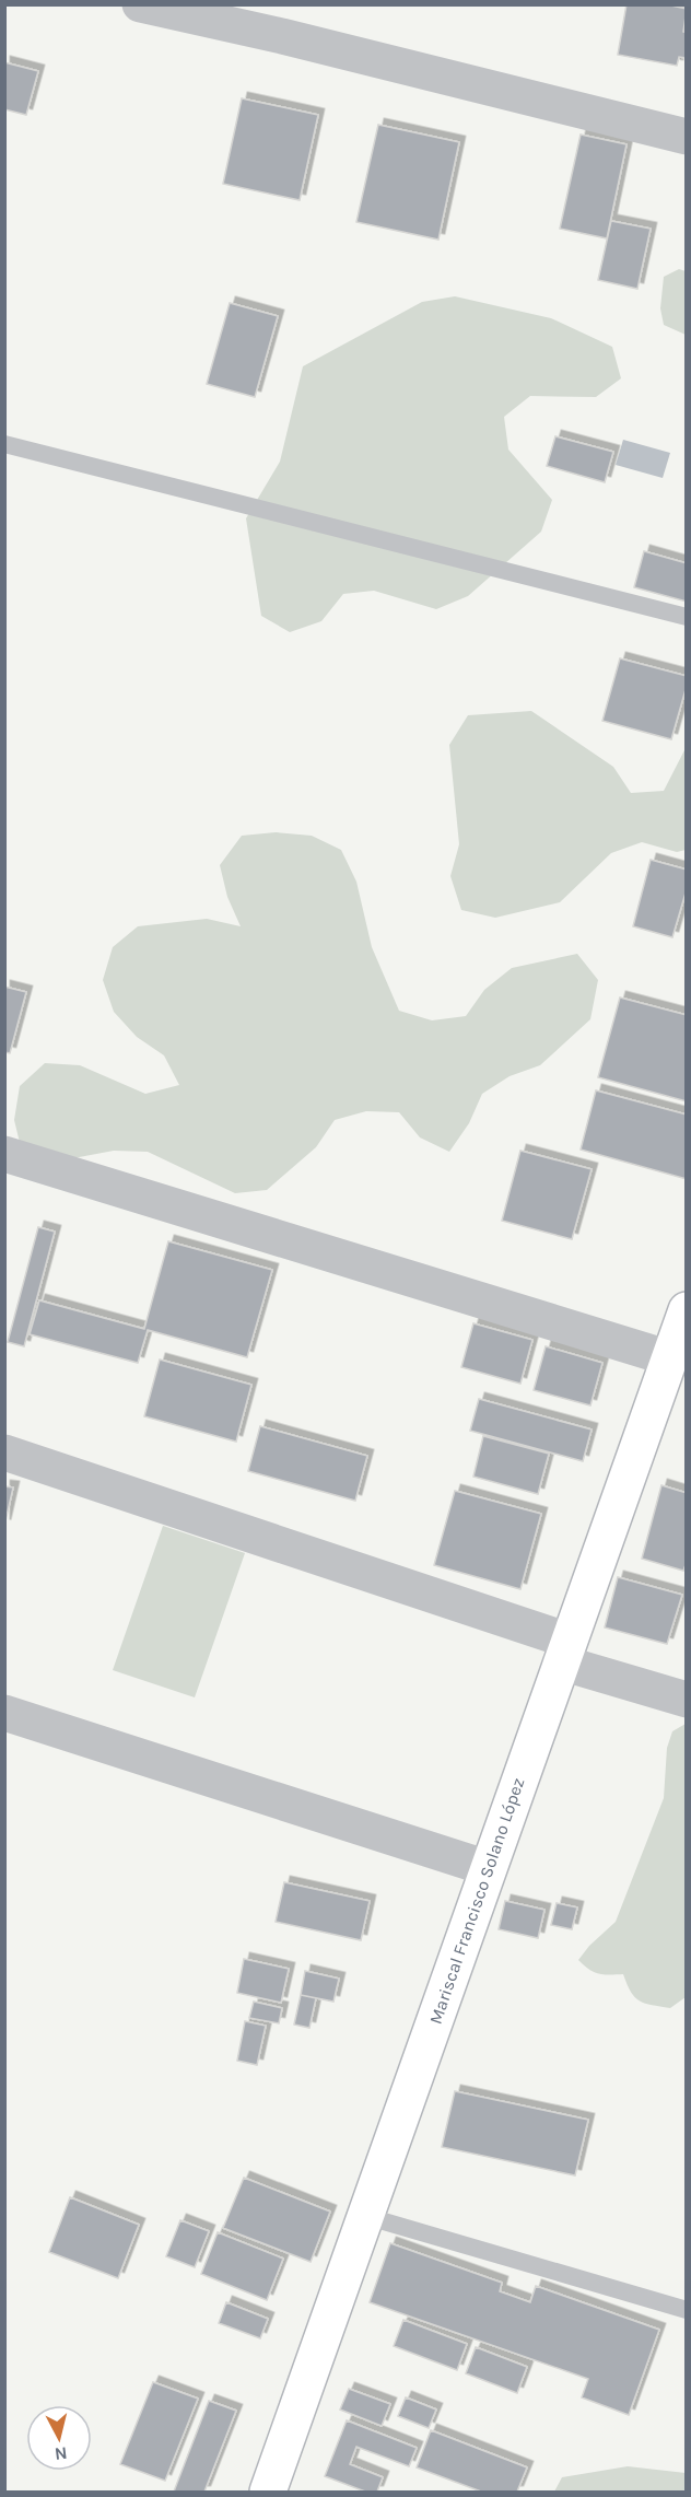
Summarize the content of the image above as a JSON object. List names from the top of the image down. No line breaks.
{"streets":{"main road":["Mariscal Francisco Solano López"]},"north":"bottom"}
